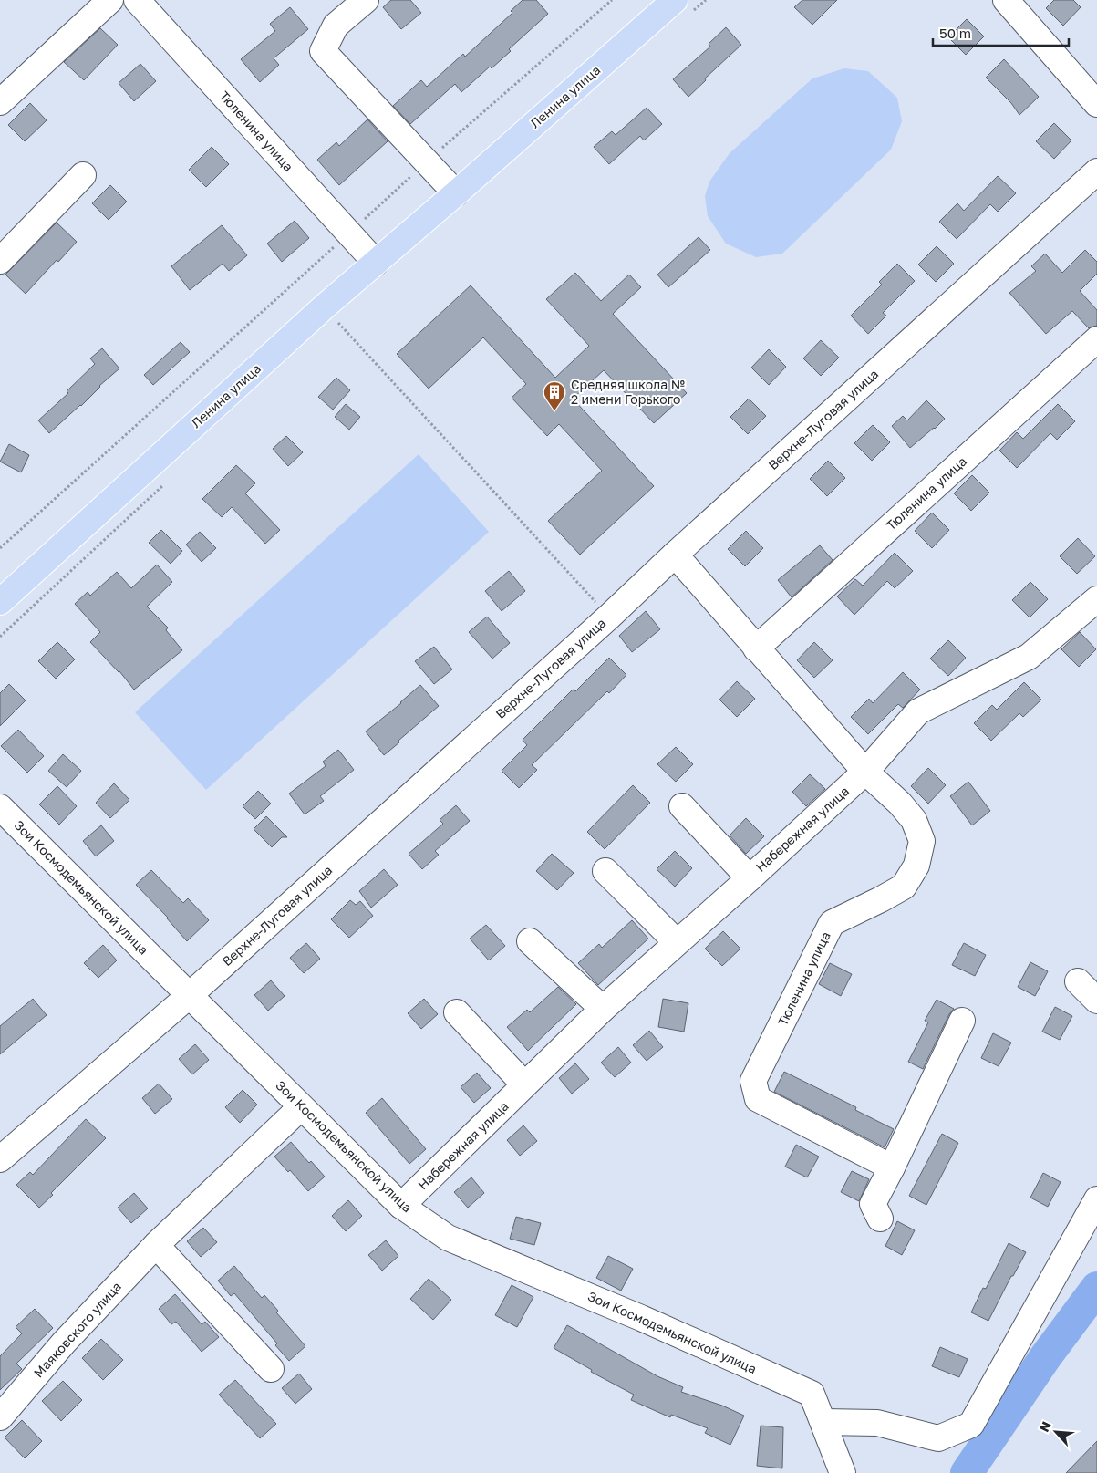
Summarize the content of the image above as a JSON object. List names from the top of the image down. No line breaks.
{"streets":{"main road":["Ленина улица"],"street":["Тюленина улица","Верхне-Луговая улица","Набережная улица","Зои Космодемьянской улица","Маяковского улица"]},"crossings":[["Ленина улица","Тюленина улица"],["Тюленина улица","Верхне-Луговая улица"],["Тюленина улица","Набережная улица"],["Верхне-Луговая улица","Зои Космодемьянской улица"],["Набережная улица","Зои Космодемьянской улица"],["Зои Космодемьянской улица","Маяковского улица"]],"places":{"building":["Средняя школа № 2 имени Горького"]},"scale_bar":"50 m","north":"top left"}
